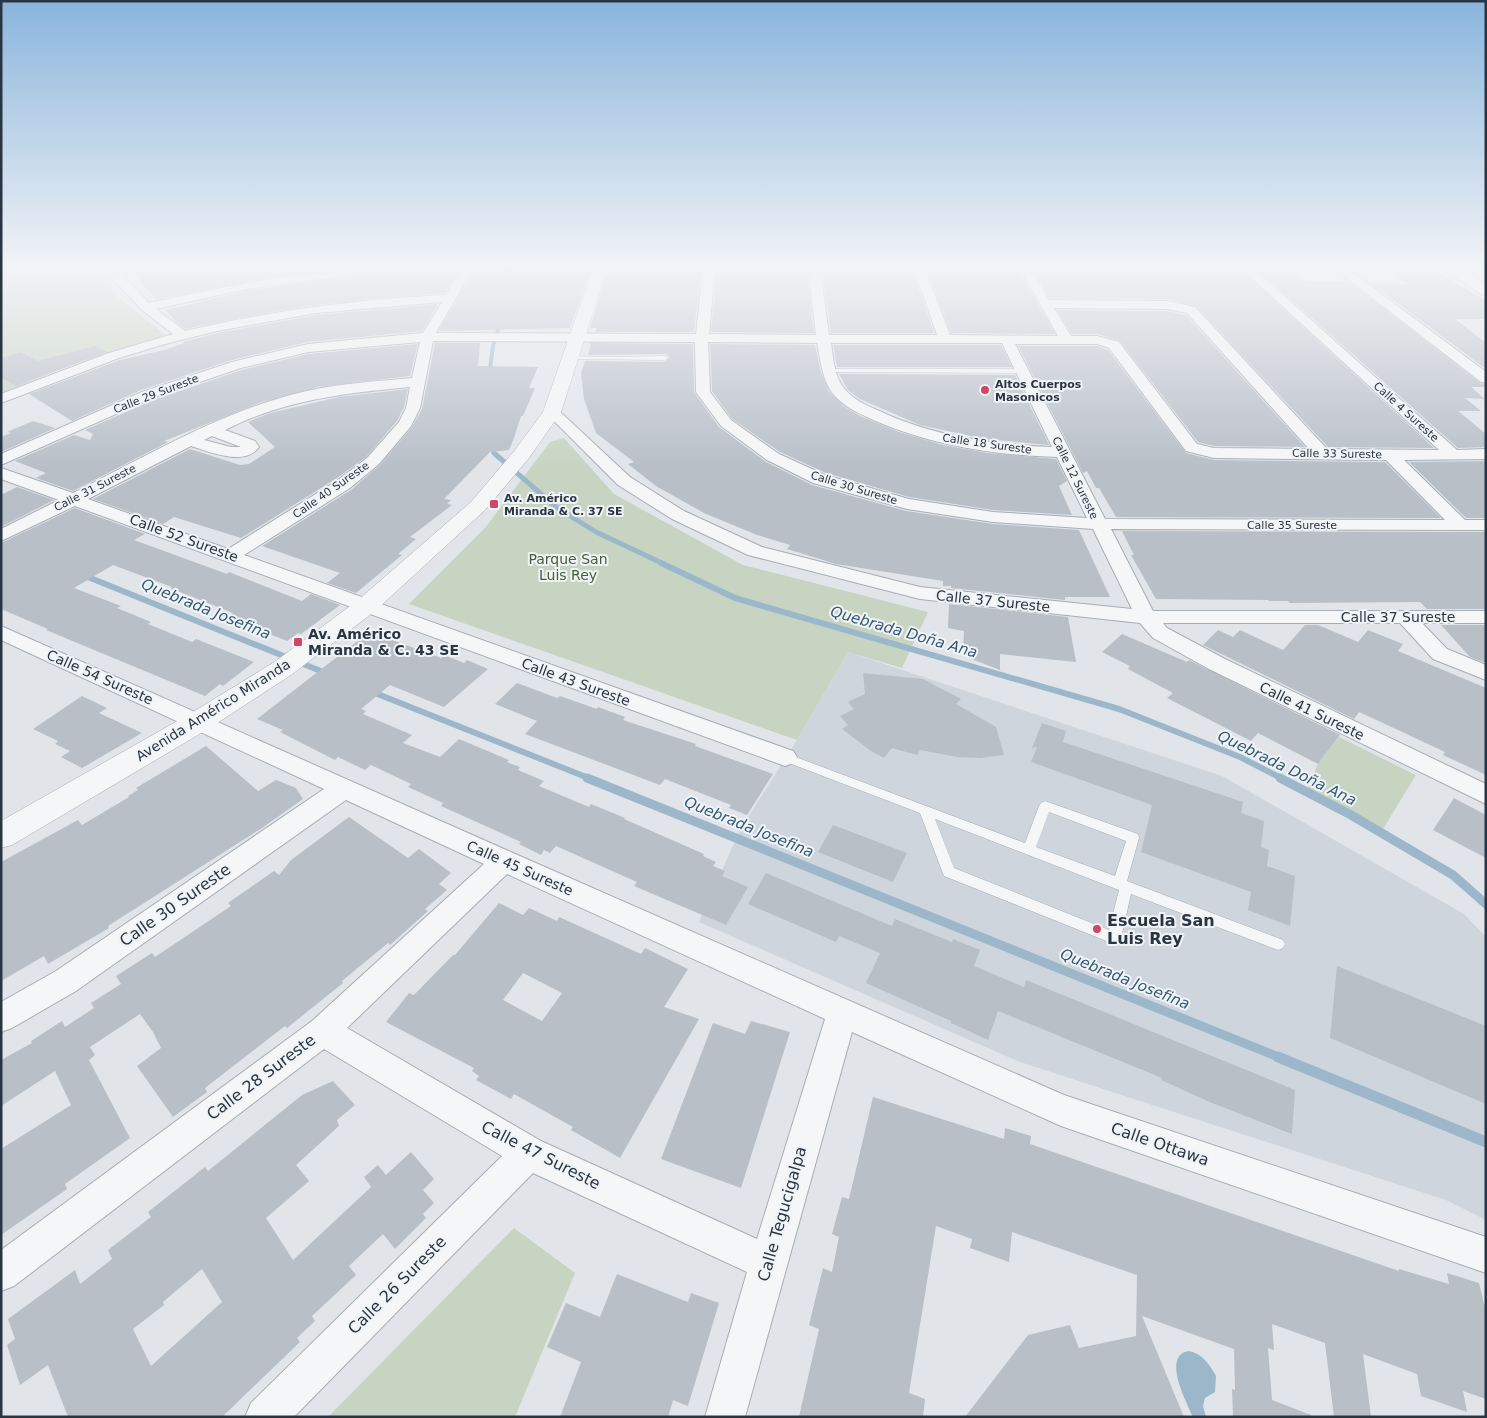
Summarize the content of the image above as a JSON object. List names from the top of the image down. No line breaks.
{"streets":{"street":["Calle 29 Sureste","Calle 4 Sureste","Calle 18 Sureste","Calle 33 Sureste","Calle 12 Sureste","Calle 31 Sureste","Calle 30 Sureste","Calle 40 Sureste","Calle 35 Sureste","Calle 52 Sureste","Calle 37 Sureste","Calle 54 Sureste","Calle 43 Sureste","Avenida Américo Miranda","Calle 41 Sureste","Calle 45 Sureste","Calle 28 Sureste","Calle Ottawa","Calle 47 Sureste","Calle Tegucigalpa","Calle 26 Sureste"]},"crossings":[["Calle 29 Sureste","Calle 18 Sureste"],["Calle 29 Sureste","Calle 33 Sureste"],["Calle 29 Sureste","Calle 12 Sureste"],["Calle 29 Sureste","Calle 30 Sureste"],["Calle 29 Sureste","Calle 40 Sureste"],["Calle 29 Sureste","Avenida Américo Miranda"],["Calle 4 Sureste","Calle 33 Sureste"],["Calle 18 Sureste","Calle 12 Sureste"],["Calle 12 Sureste","Calle 30 Sureste"],["Calle 12 Sureste","Calle 35 Sureste"],["Calle 12 Sureste","Calle 37 Sureste"],["Calle 12 Sureste","Calle 41 Sureste"],["Calle 31 Sureste","Calle 40 Sureste"],["Calle 31 Sureste","Calle 52 Sureste"],["Calle 30 Sureste","Calle 35 Sureste"],["Calle 30 Sureste","Calle 45 Sureste"],["Calle 40 Sureste","Calle 52 Sureste"],["Calle 52 Sureste","Calle 43 Sureste"],["Calle 52 Sureste","Avenida Américo Miranda"],["Calle 37 Sureste","Avenida Américo Miranda"],["Calle 37 Sureste","Calle 41 Sureste"],["Calle 54 Sureste","Avenida Américo Miranda"],["Calle 54 Sureste","Calle 45 Sureste"],["Calle 43 Sureste","Avenida Américo Miranda"],["Avenida Américo Miranda","Calle 45 Sureste"],["Calle 45 Sureste","Calle 28 Sureste"],["Calle 45 Sureste","Calle Ottawa"],["Calle 45 Sureste","Calle Tegucigalpa"],["Calle 28 Sureste","Calle 47 Sureste"],["Calle Ottawa","Calle Tegucigalpa"],["Calle 47 Sureste","Calle Tegucigalpa"],["Calle 47 Sureste","Calle 26 Sureste"]],"water":["Quebrada Josefina","Quebrada Doña Ana"],"parks":["Parque San Luis Rey"],"places":{"other":["Altos Cuerpos Masonicos","Escuela San Luis Rey"],"transit":["Av. Américo Miranda & C. 37 SE","Av. Américo Miranda & C. 43 SE"]}}
